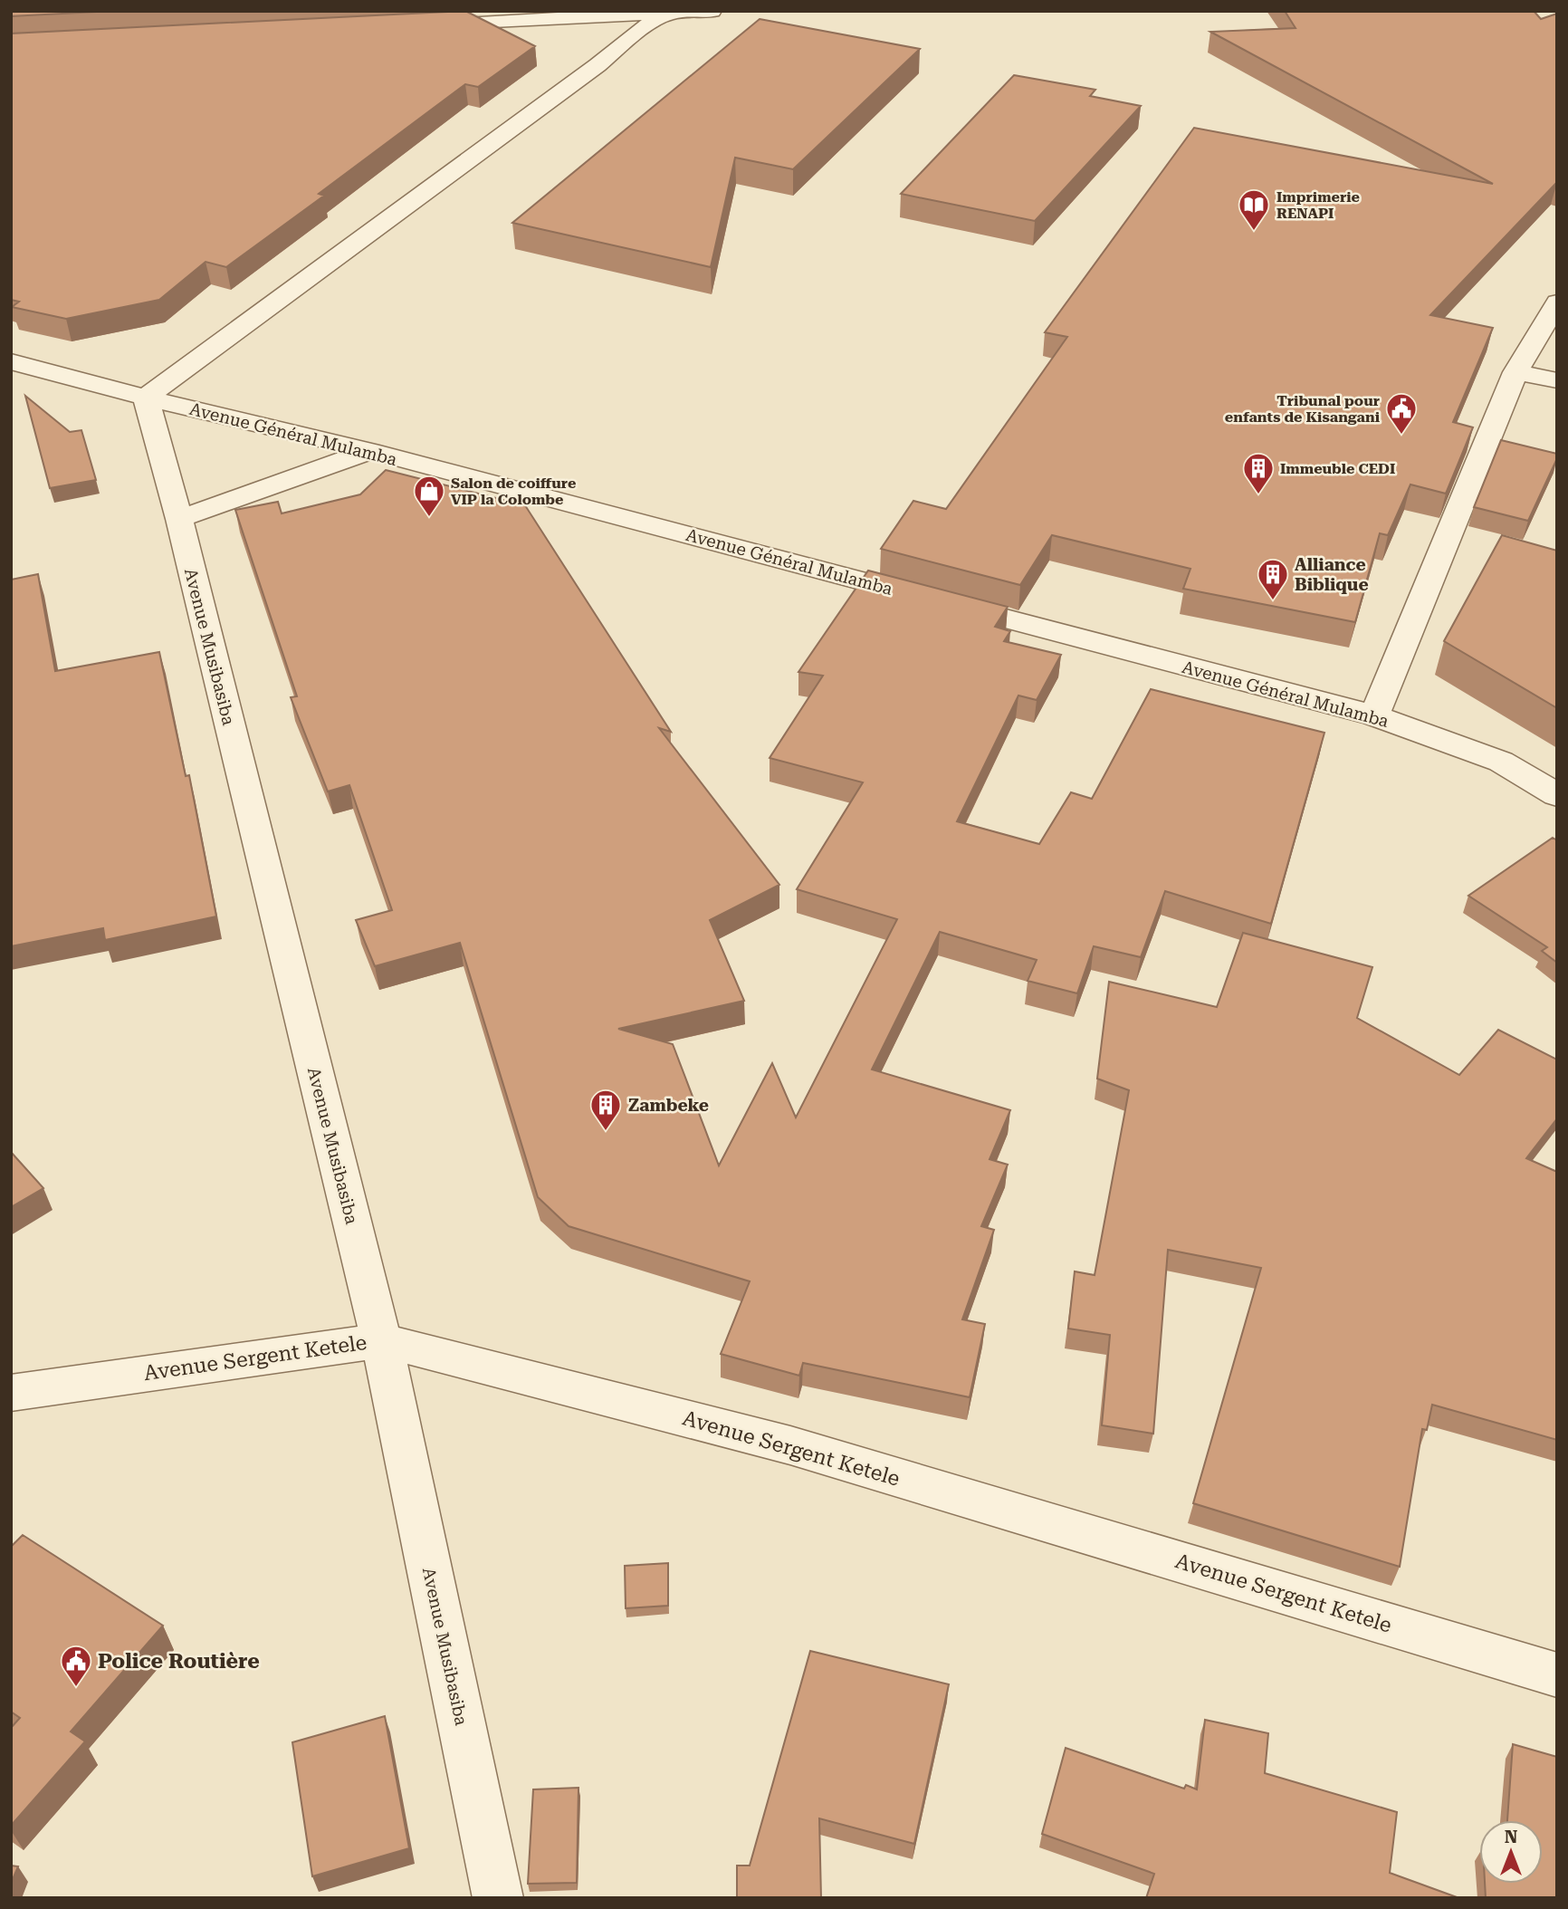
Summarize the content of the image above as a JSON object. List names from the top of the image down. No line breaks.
{"streets":{"street":["Avenue Général Mulamba","Avenue Musibasiba","Avenue Sergent Ketele"]},"crossings":[["Avenue Général Mulamba","Avenue Musibasiba"],["Avenue Musibasiba","Avenue Sergent Ketele"]],"places":{"library":["Imprimerie RENAPI"],"public building":["Tribunal pour enfants de Kisangani","Police Routière"],"building":["Immeuble CEDI","Alliance Biblique","Zambeke"],"shop":["Salon de coiffure VIP la Colombe"]},"north":"top"}
